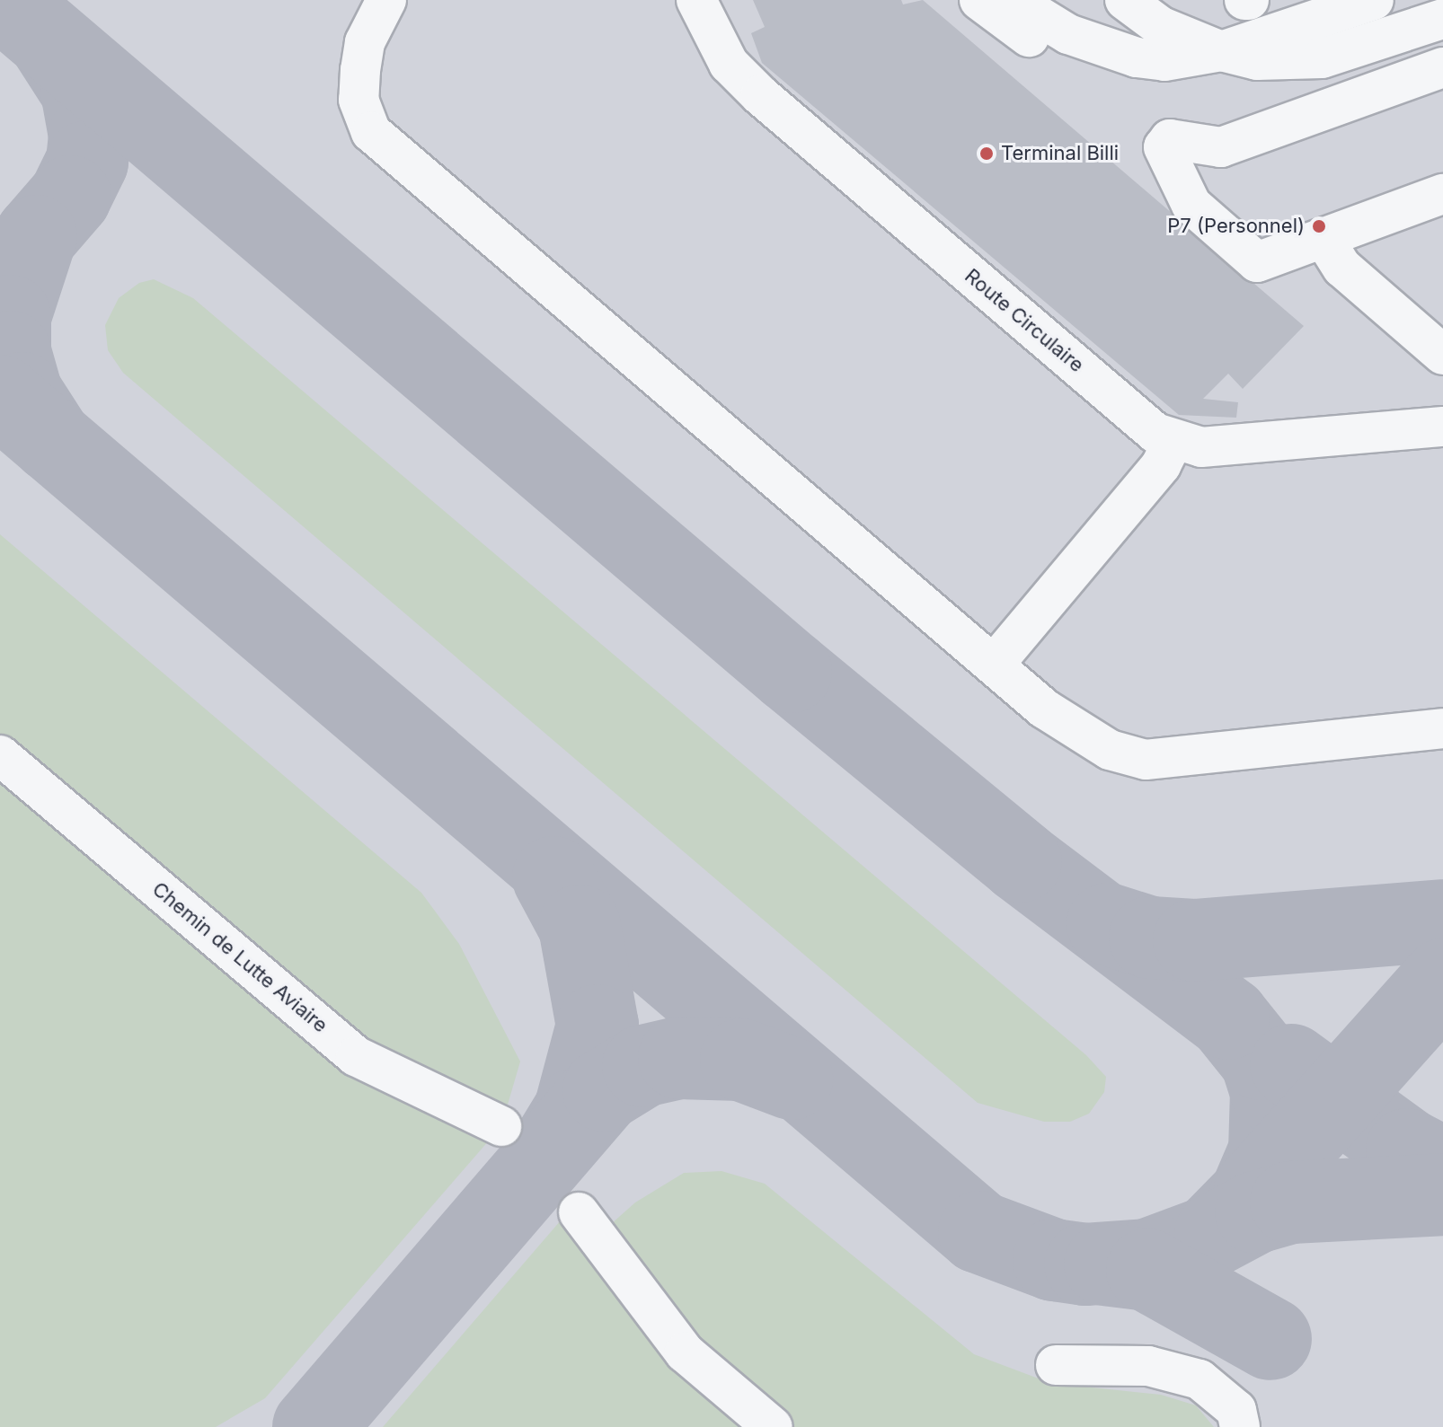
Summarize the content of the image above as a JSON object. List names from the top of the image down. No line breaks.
{"streets":{"street":["Route Circulaire","Chemin de Lutte Aviaire"]},"places":["Terminal Billi","P7 (Personnel)"]}
